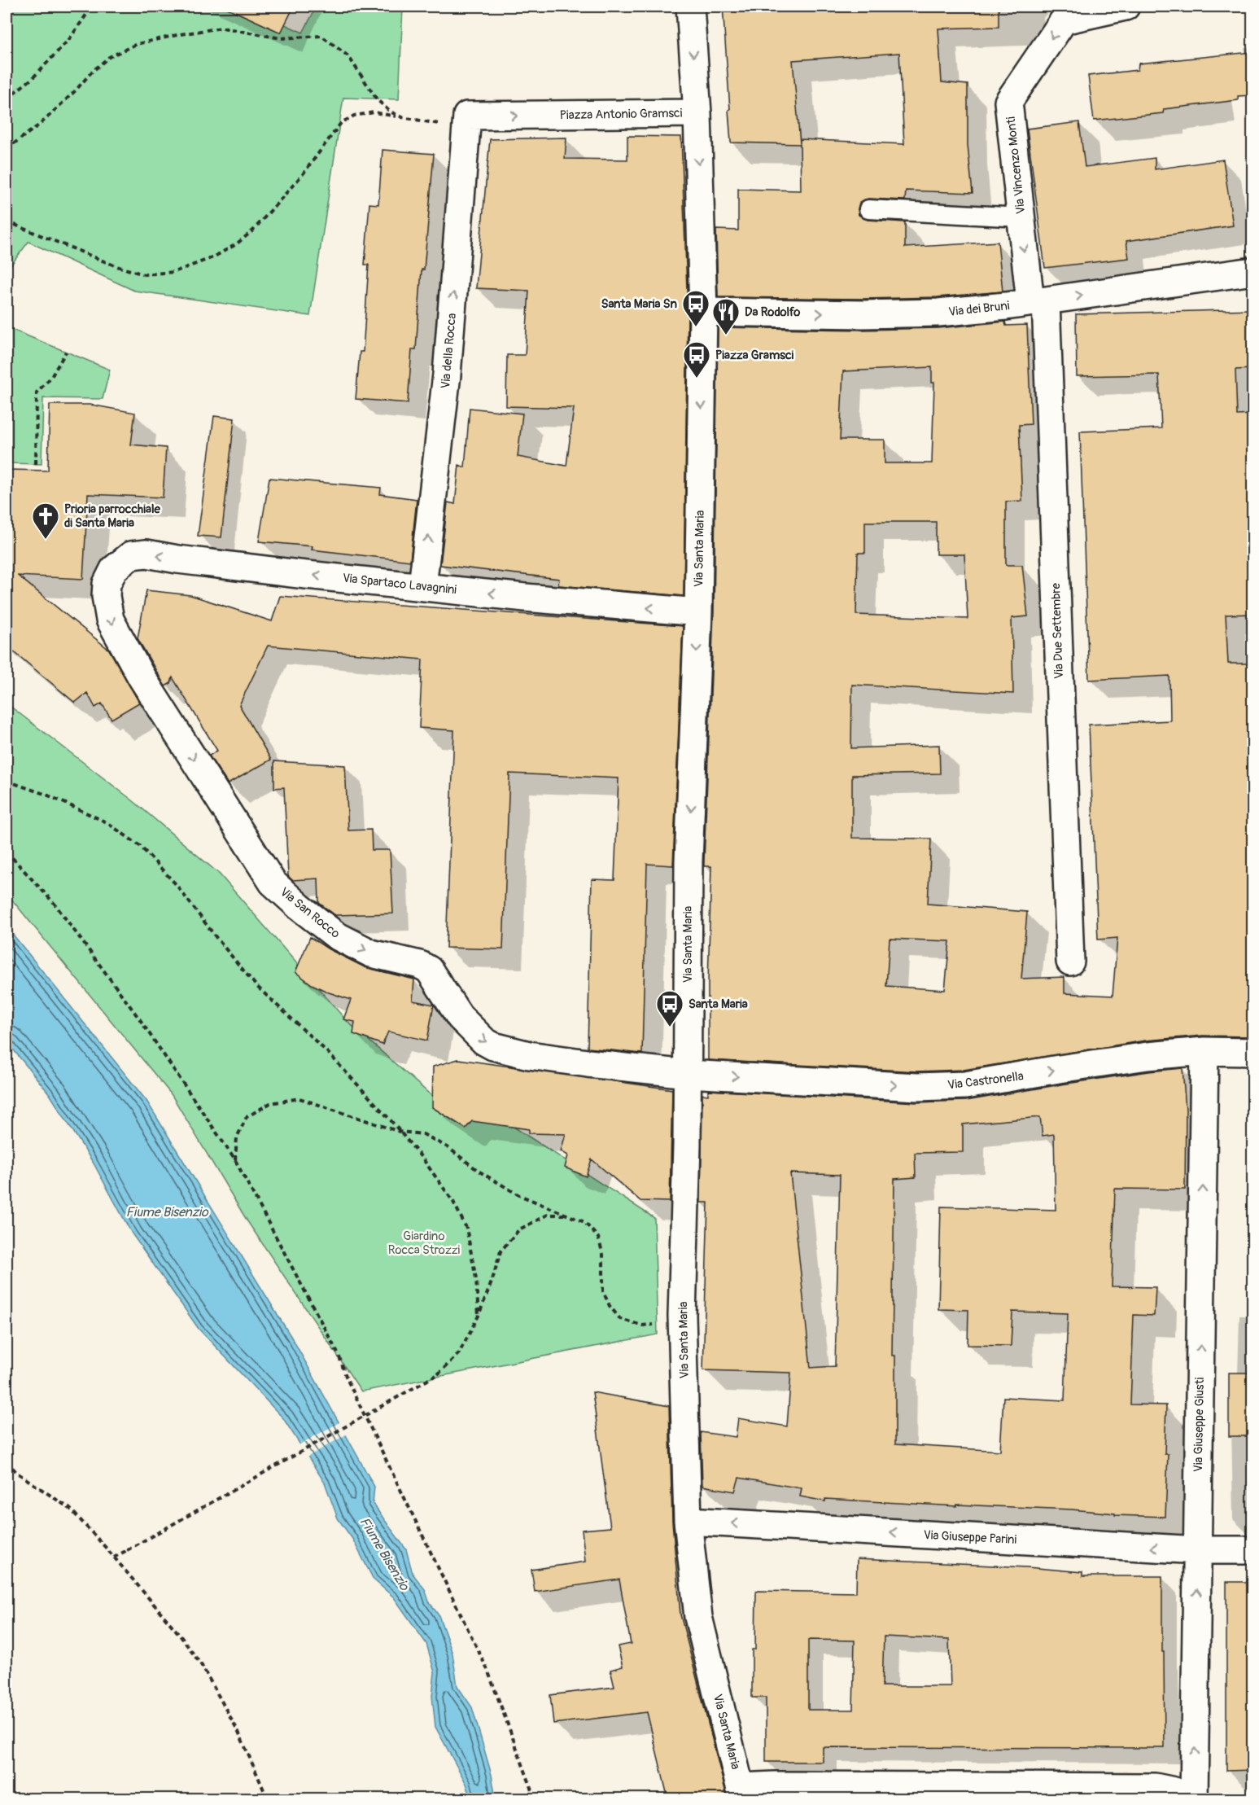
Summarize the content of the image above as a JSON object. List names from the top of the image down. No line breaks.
{"streets":{"street":["Piazza Antonio Gramsci","Via Vincenzo Monti","Via dei Bruni","Via della Rocca","Via Santa Maria","Via Spartaco Lavagnini","Via Due Settembre","Via San Rocco","Via Castronella","Via Giuseppe Giusti","Via Giuseppe Parini"]},"crossings":[["Piazza Antonio Gramsci","Via della Rocca"],["Piazza Antonio Gramsci","Via Santa Maria"],["Via Vincenzo Monti","Via dei Bruni"],["Via Vincenzo Monti","Via Due Settembre"],["Via dei Bruni","Via Santa Maria"],["Via dei Bruni","Via Due Settembre"],["Via della Rocca","Via Spartaco Lavagnini"],["Via Santa Maria","Via Spartaco Lavagnini"],["Via Santa Maria","Via San Rocco"],["Via Santa Maria","Via Castronella"],["Via Santa Maria","Via Giuseppe Parini"],["Via Spartaco Lavagnini","Via San Rocco"],["Via San Rocco","Via Castronella"],["Via Castronella","Via Giuseppe Giusti"],["Via Giuseppe Giusti","Via Giuseppe Parini"]],"one_way":["Via Vincenzo Monti","Via dei Bruni","Via della Rocca","Via Santa Maria","Via Spartaco Lavagnini","Via San Rocco","Via Castronella","Via Giuseppe Giusti","Via Giuseppe Parini"],"water":["Fiume Bisenzio"],"parks":["Giardino Rocca Strozzi"],"places":{"bus stop":["Santa Maria Sn","Piazza Gramsci","Santa Maria"],"restaurant":["Da Rodolfo"],"church":["Prioria parrocchiale di Santa Maria"]}}
